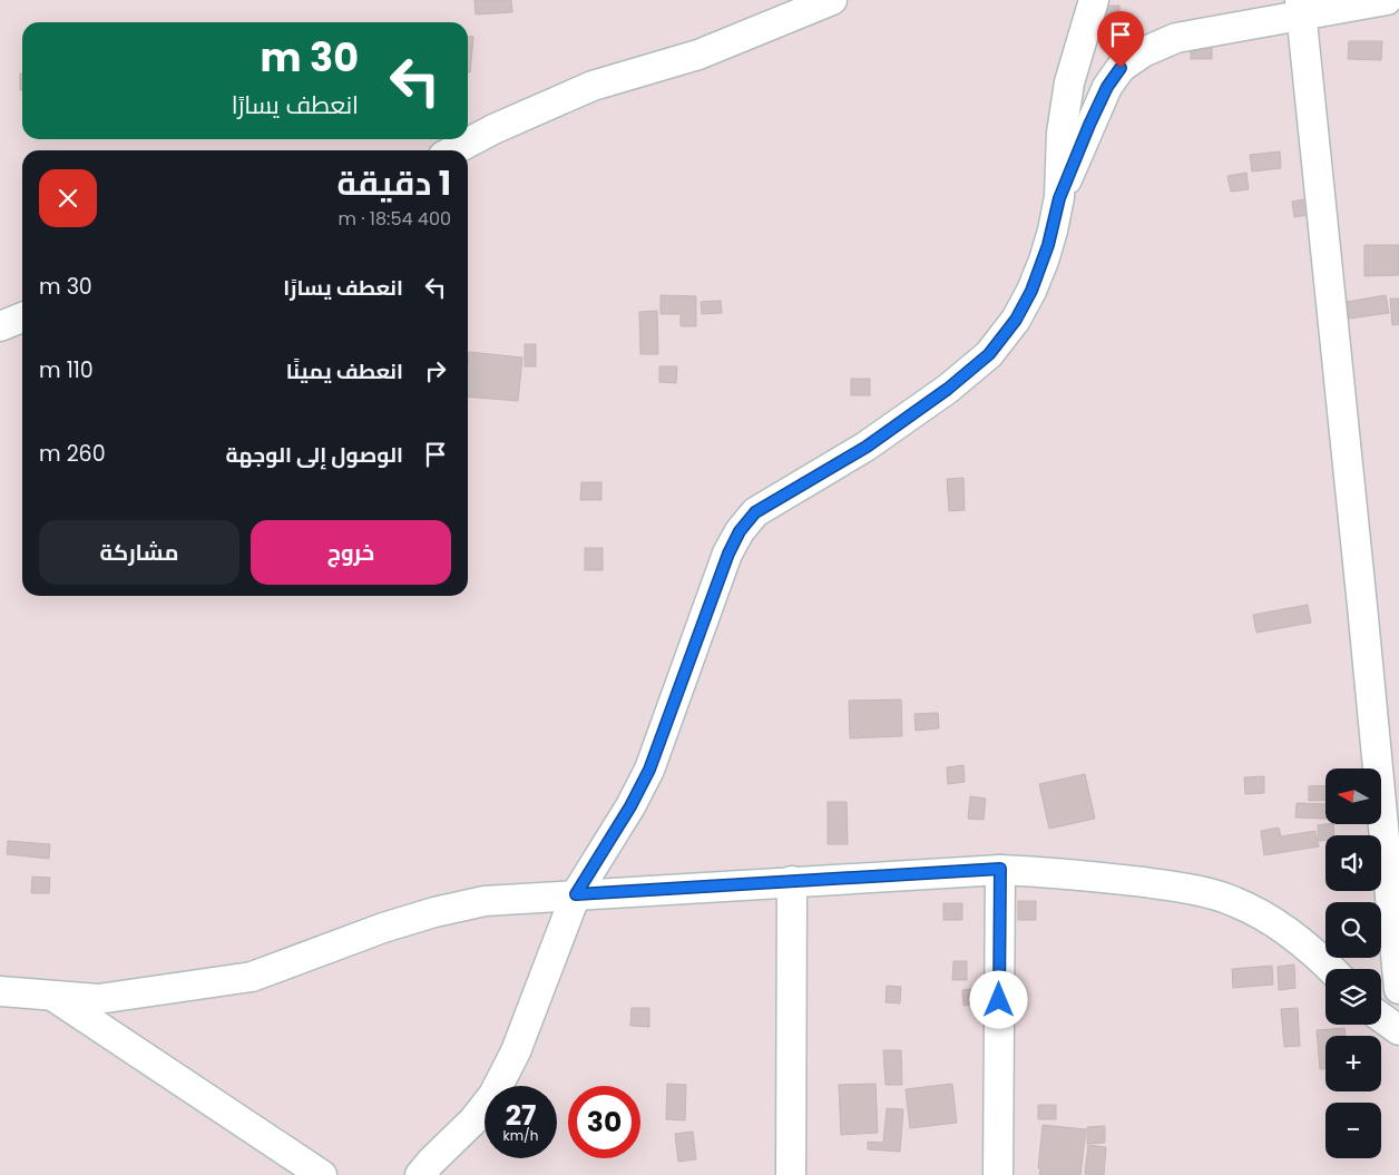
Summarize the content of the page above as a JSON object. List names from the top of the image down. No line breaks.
{"north":"left","page":{"turn":["30 m","انعطف يسارًا"],"heading":["1 دقيقة","400 m · 18:54"],"list":[{"name":"انعطف يسارًا","value":"30 m"},{"name":"انعطف يمينًا","value":"110 m"},{"name":"الوصول إلى الوجهة","value":"260 m"}],"buttons":["خروج","مشاركة"],"map_buttons":["+","−"],"speed":"27 km/h","limit":"30"}}
